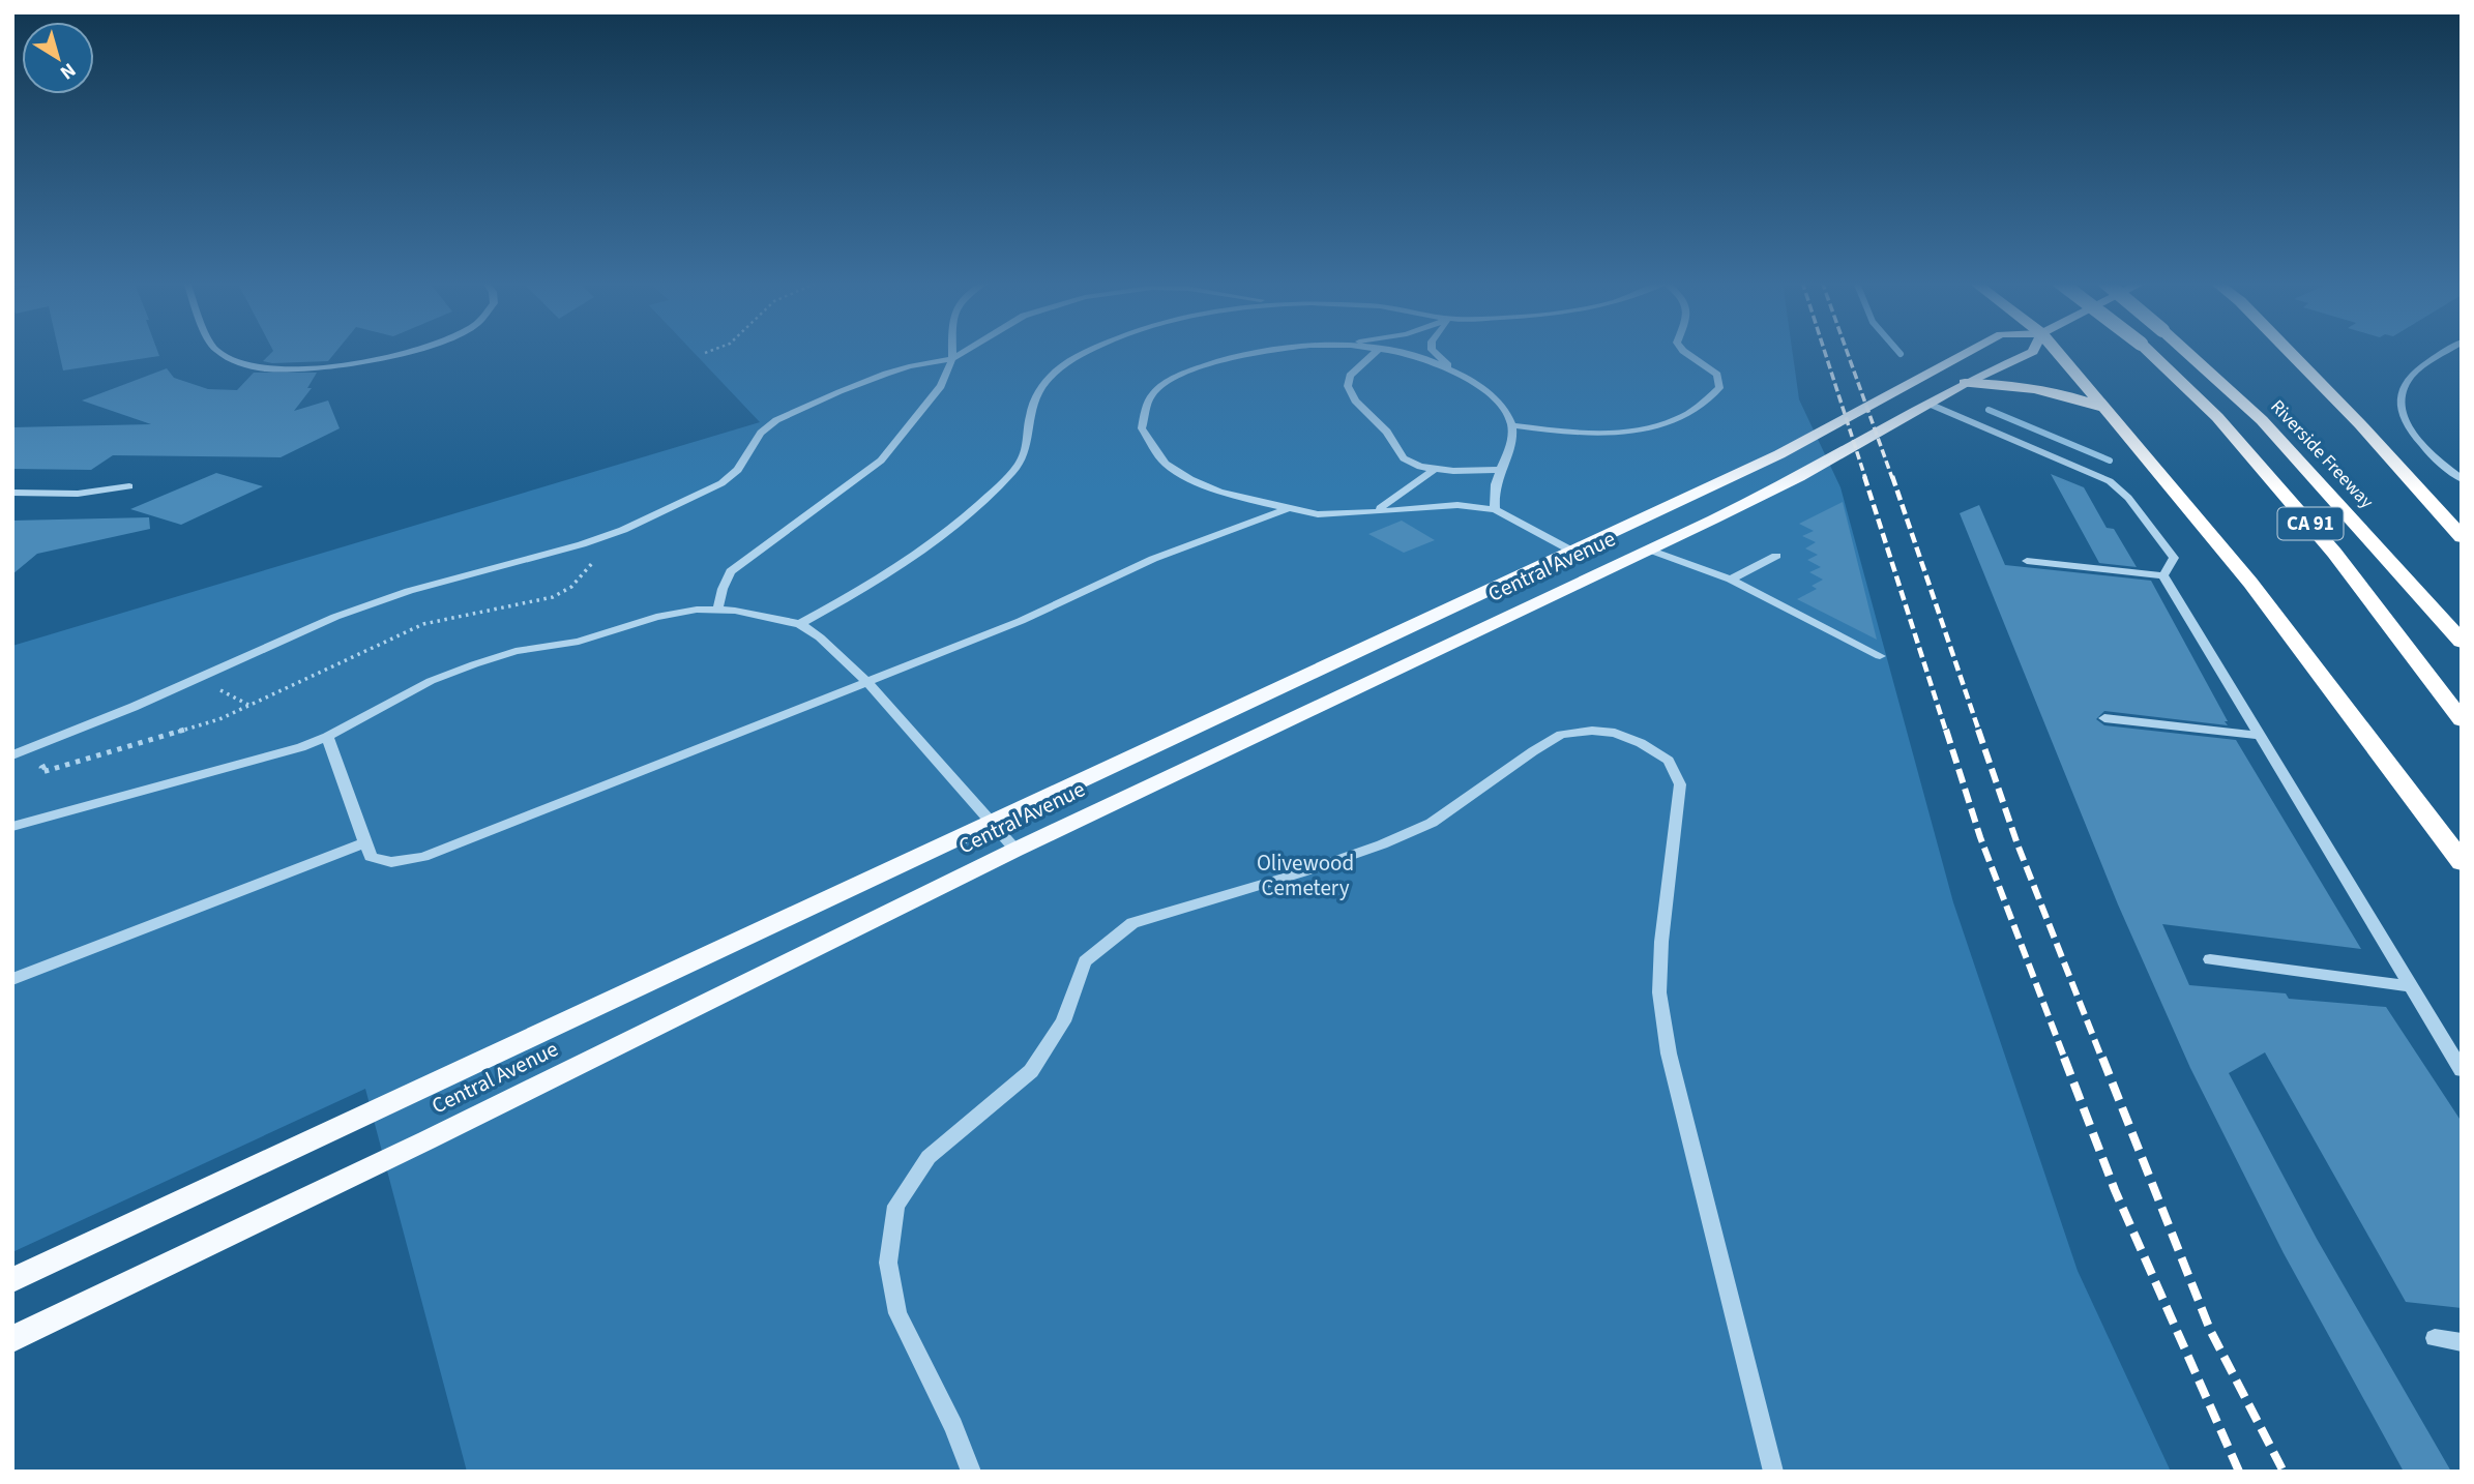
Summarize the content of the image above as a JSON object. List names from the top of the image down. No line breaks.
{"streets":{"highway":["Riverside Freeway","CA 91"],"main road":["Central Avenue"]},"parks":["Olivewood Cemetery"],"north":"bottom right"}
